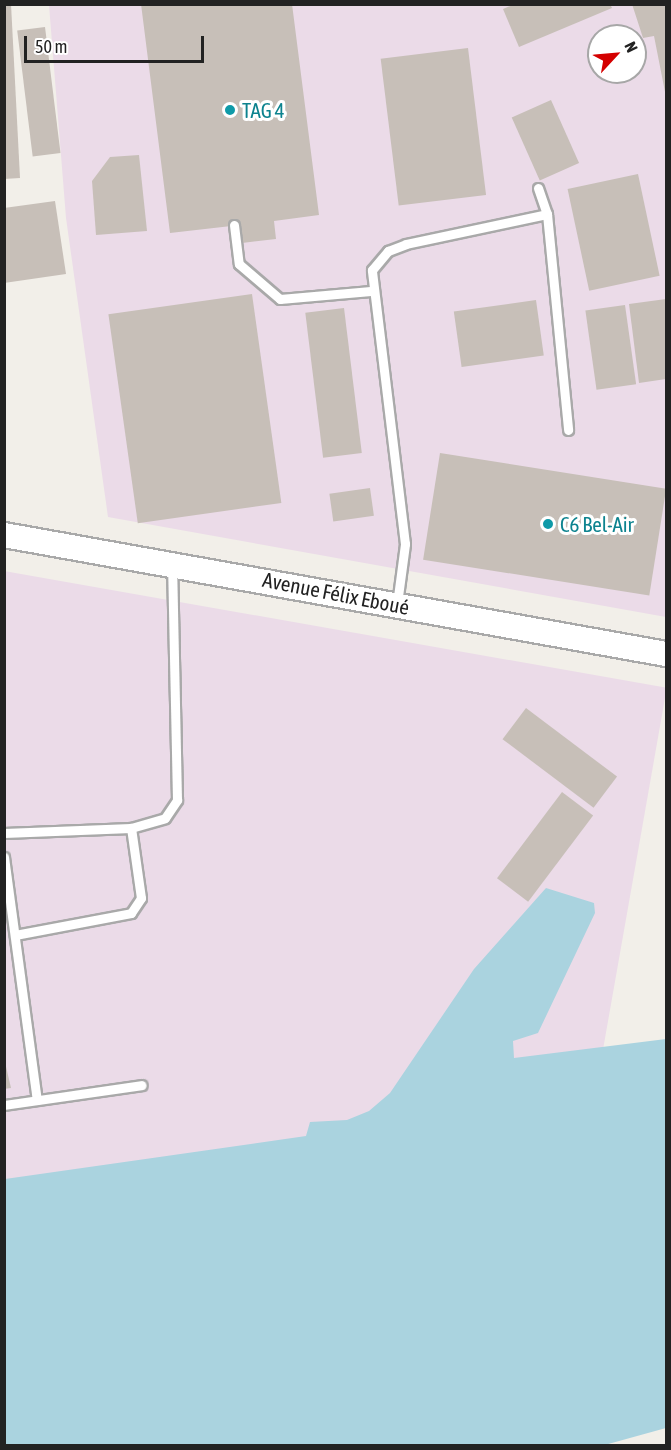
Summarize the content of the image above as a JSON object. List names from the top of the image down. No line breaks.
{"streets":{"street":["Avenue Félix Eboué"]},"places":["TAG 4","C6 Bel-Air"],"scale_bar":"50 m","north":"top right"}
